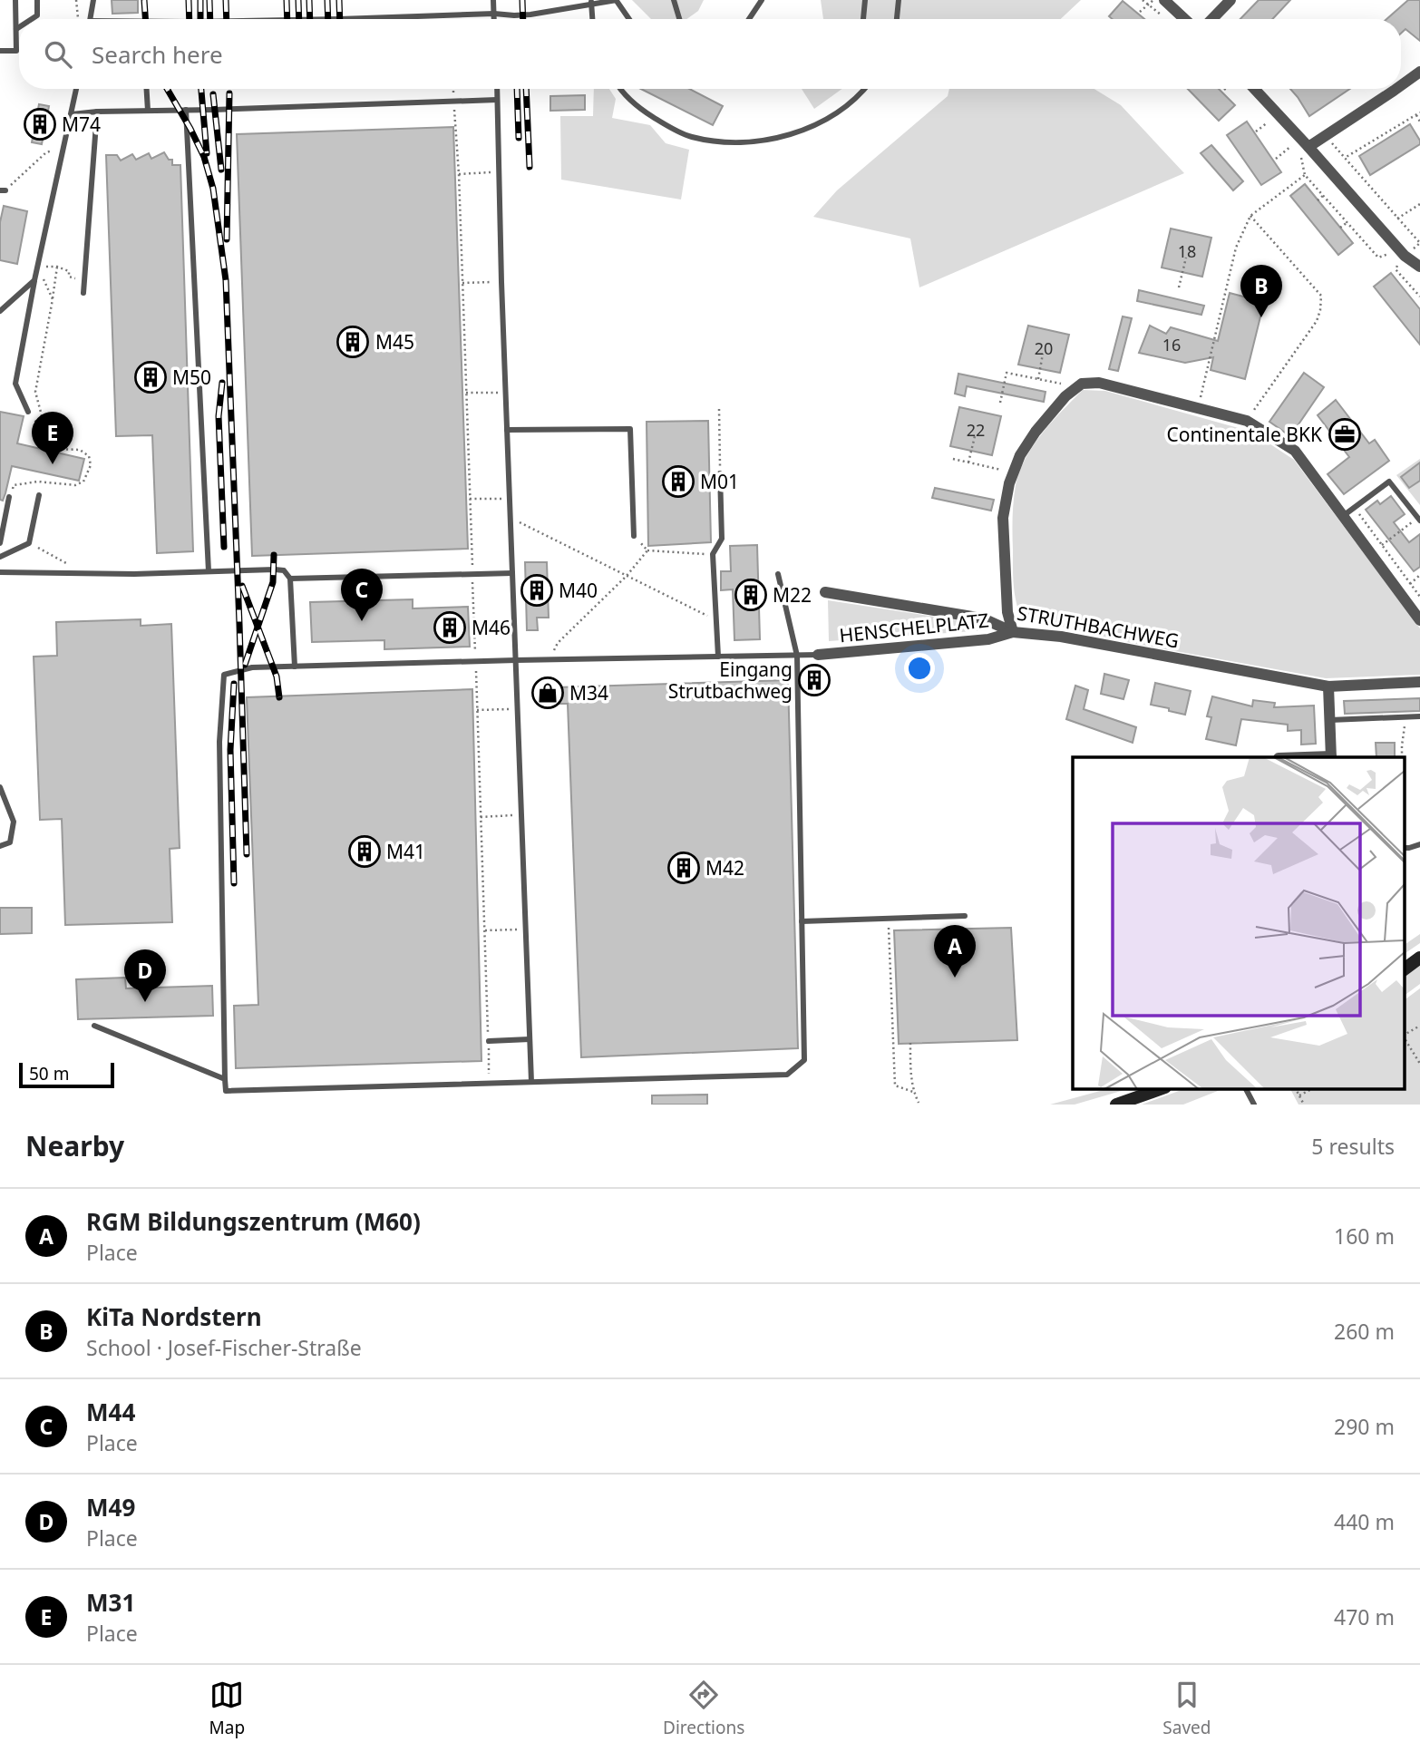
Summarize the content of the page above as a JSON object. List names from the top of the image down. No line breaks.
{"streets":{"street":["STRUTHBACHWEG","HENSCHELPLATZ"]},"crossings":[["STRUTHBACHWEG","HENSCHELPLATZ"]],"places":{"building":["M74","M45","M50","M01","M40","M22","M46","Eingang Strutbachweg","M41","M42"],"office":["Continentale BKK"],"shop":["M34"]},"house_numbers":["18","16","20","22"],"scale_bar":"50 m","page":{"search":"Search here","pins":["B","E","C","A","D"],"scale":"50 m","heading":["Nearby","5 results"],"list":[{"mark":"A","name":"RGM Bildungszentrum (M60)","note":"Place","value":"160 m"},{"mark":"B","name":"KiTa Nordstern","note":"School · Josef-Fischer-Straße","value":"260 m"},{"mark":"C","name":"M44","note":"Place","value":"290 m"},{"mark":"D","name":"M49","note":"Place","value":"440 m"},{"mark":"E","name":"M31","note":"Place","value":"470 m"}],"nav":["Map","Directions","Saved"]}}
